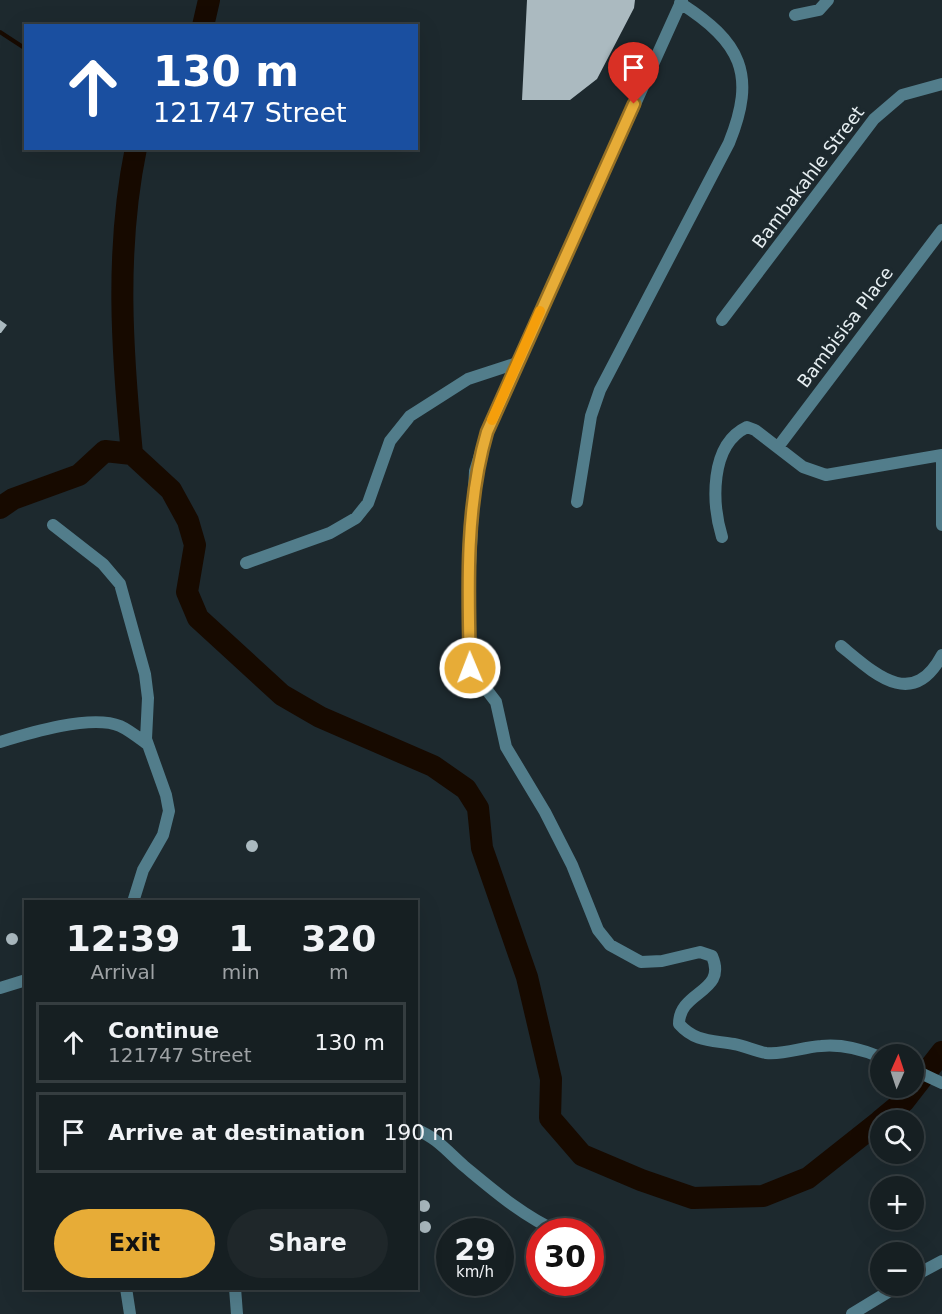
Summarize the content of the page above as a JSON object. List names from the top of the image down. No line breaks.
{"streets":{"street":["Bambakahle Street","Bambisisa Place"]},"north":"top","page":{"turn":["130 m","121747 Street"],"eta":["12:39","Arrival","1","min","320","m"],"list":[{"name":"Continue","note":"121747 Street","value":"130 m"},{"name":"Arrive at destination","value":"190 m"}],"map_buttons":["+","−"],"buttons":["Exit","Share"],"speed":"29 km/h","limit":"30"}}
